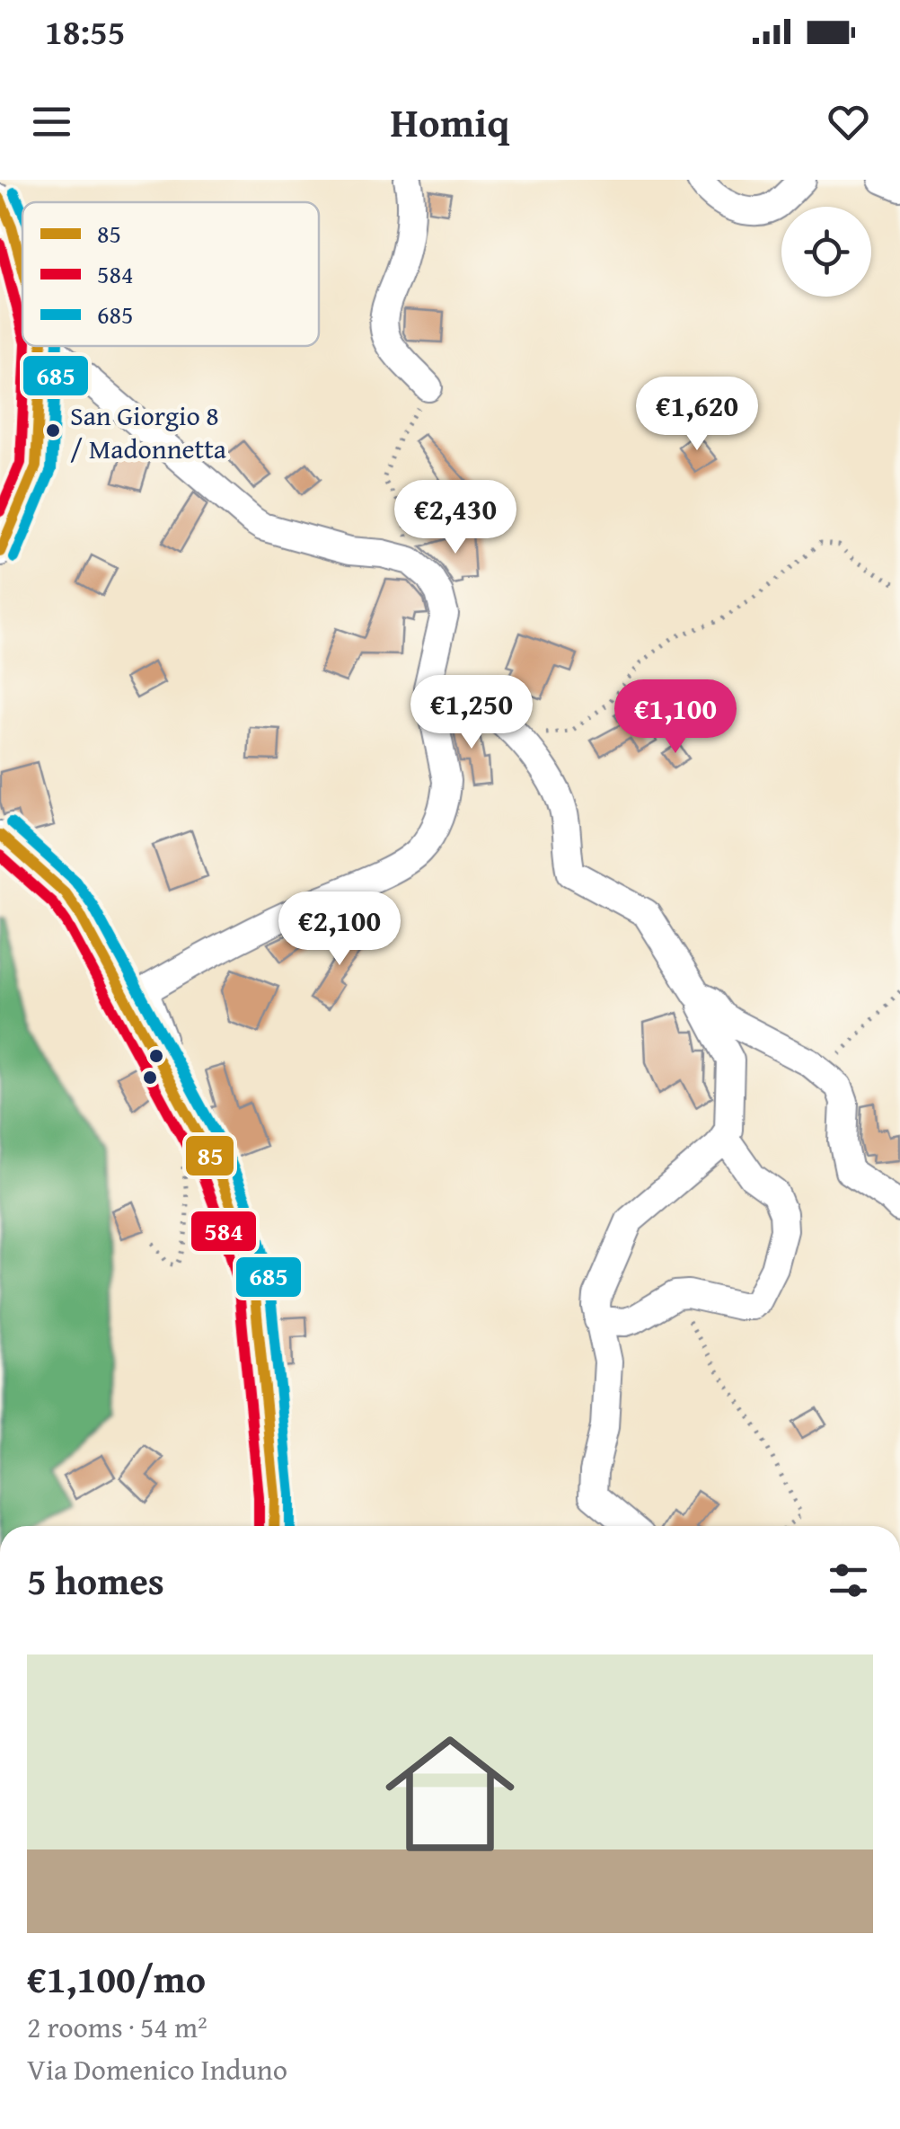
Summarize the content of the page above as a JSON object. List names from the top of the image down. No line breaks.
{"places":["San Giorgio 8 / Madonnetta"],"lines":["transit line 685","transit line 85","transit line 584"],"legend":["85","584","685"],"page":{"status":"18:55","header":"Homiq","price":["€1,620","€2,430","€1,250","€1,100","€2,100"],"heading":"5 homes","list":[{"name":"€1,100/mo","note":"2 rooms · 54 m² · Via Domenico Induno"}]}}
